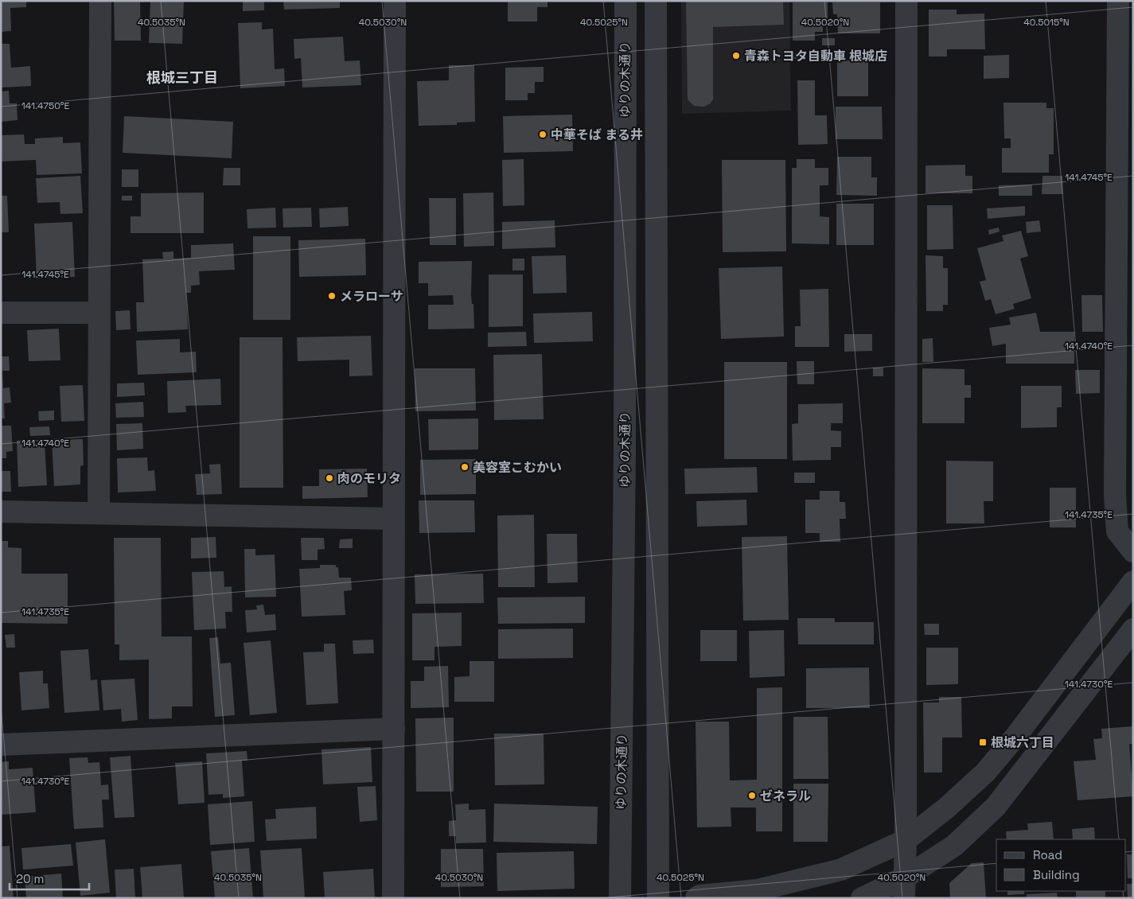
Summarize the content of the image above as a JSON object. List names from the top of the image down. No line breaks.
{"streets":{"street":["ゆりの木通り"]},"districts":["根城三丁目"],"places":{"other":["青森トヨタ自動車 根城店","中華そば まる井","メラローサ","美容室こむかい","肉のモリタ","ゼネラル"],"transit":["根城六丁目"]},"legend":["Road","Building"],"scale_bar":"20 m","coordinates":["40.5035°N","40.5030°N","40.5025°N","40.5020°N","40.5015°N","141.4750°E","141.4745°E","141.4740°E","141.4735°E","141.4730°E"]}
